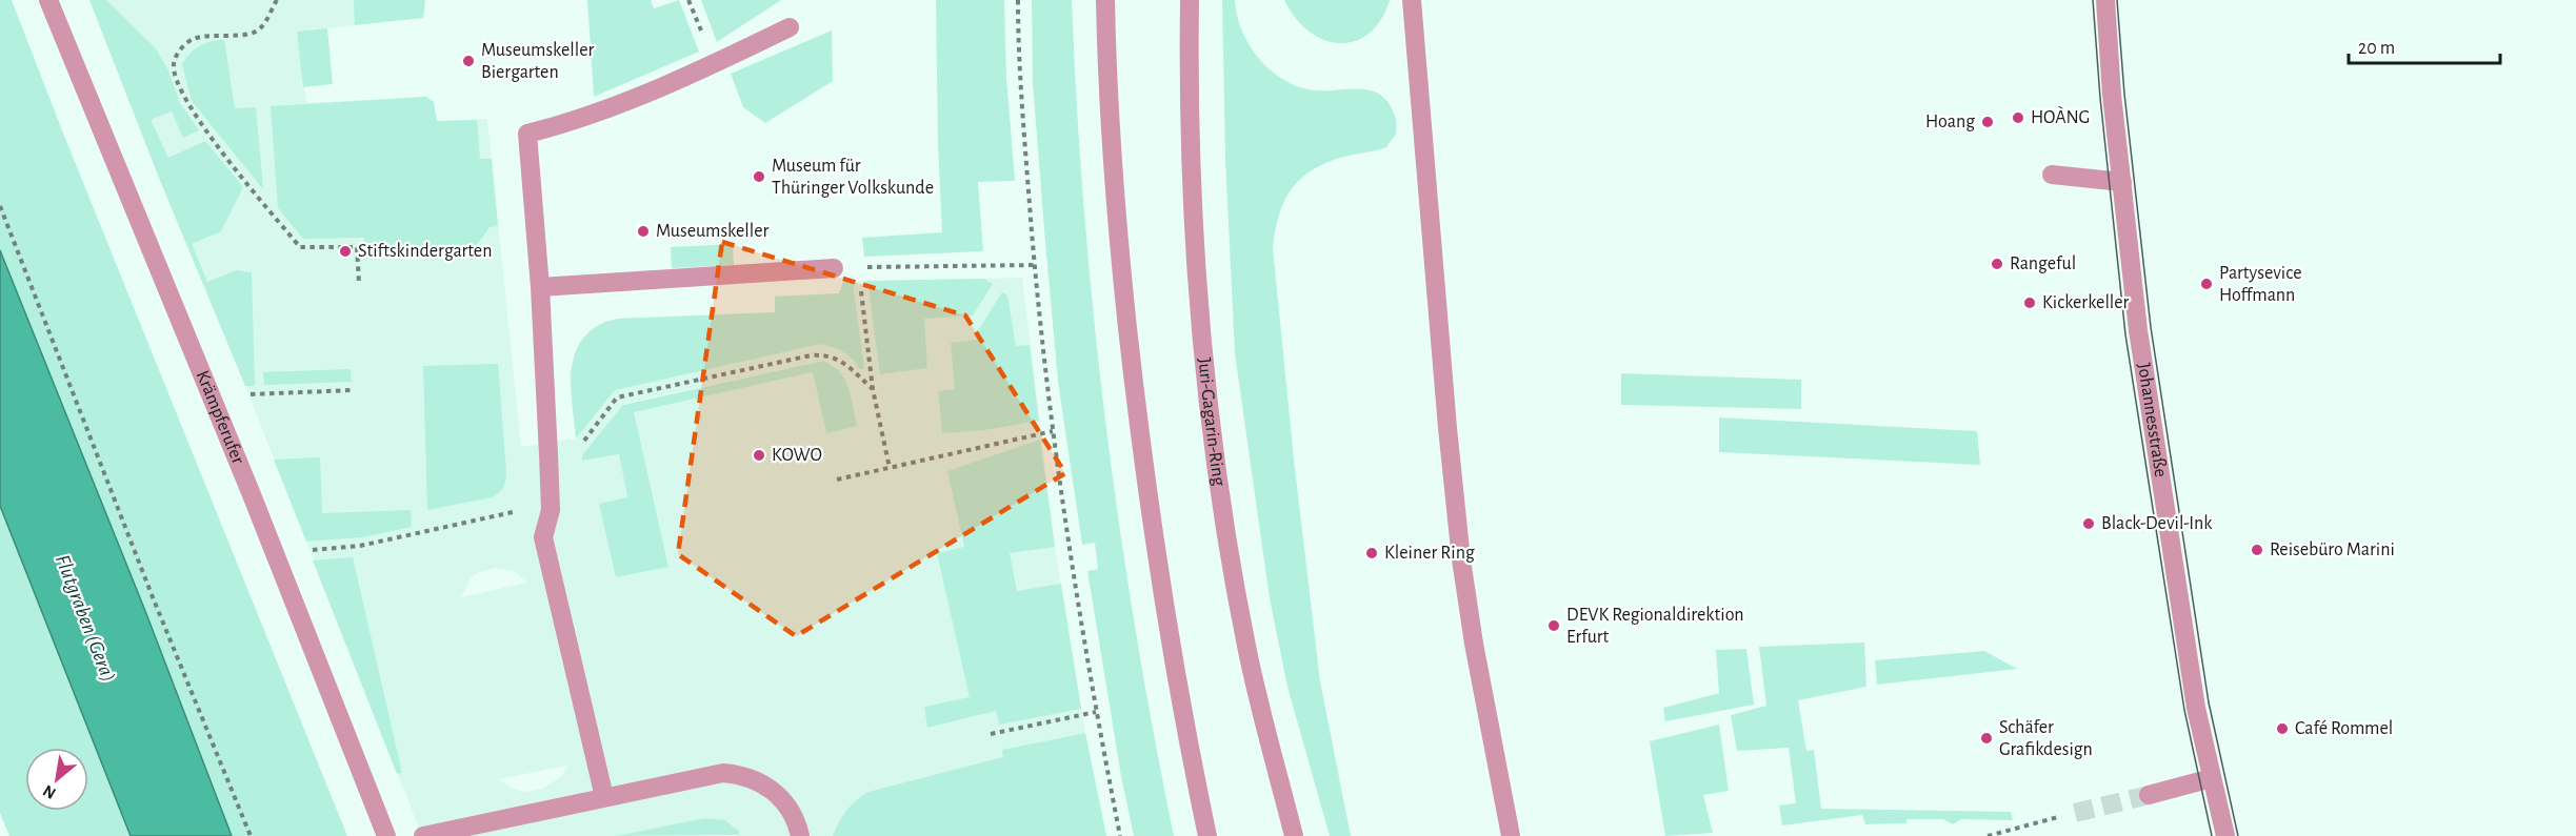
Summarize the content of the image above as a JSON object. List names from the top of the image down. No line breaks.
{"streets":{"street":["Krämpferufer","Johannesstraße","Juri-Gagarin-Ring"]},"water":["Flutgraben (Gera)"],"places":["Museumskeller Biergarten","HOÀNG","Hoang","Museum für Thüringer Volkskunde","Museumskeller","Stiftskindergarten","Rangeful","Partysevice Hoffmann","Kickerkeller","KOWO","Black-Devil-Ink","Reisebüro Marini","Kleiner Ring","DEVK Regionaldirektion Erfurt","Café Rommel","Schäfer Grafikdesign"],"scale_bar":"20 m","north":"bottom left"}
